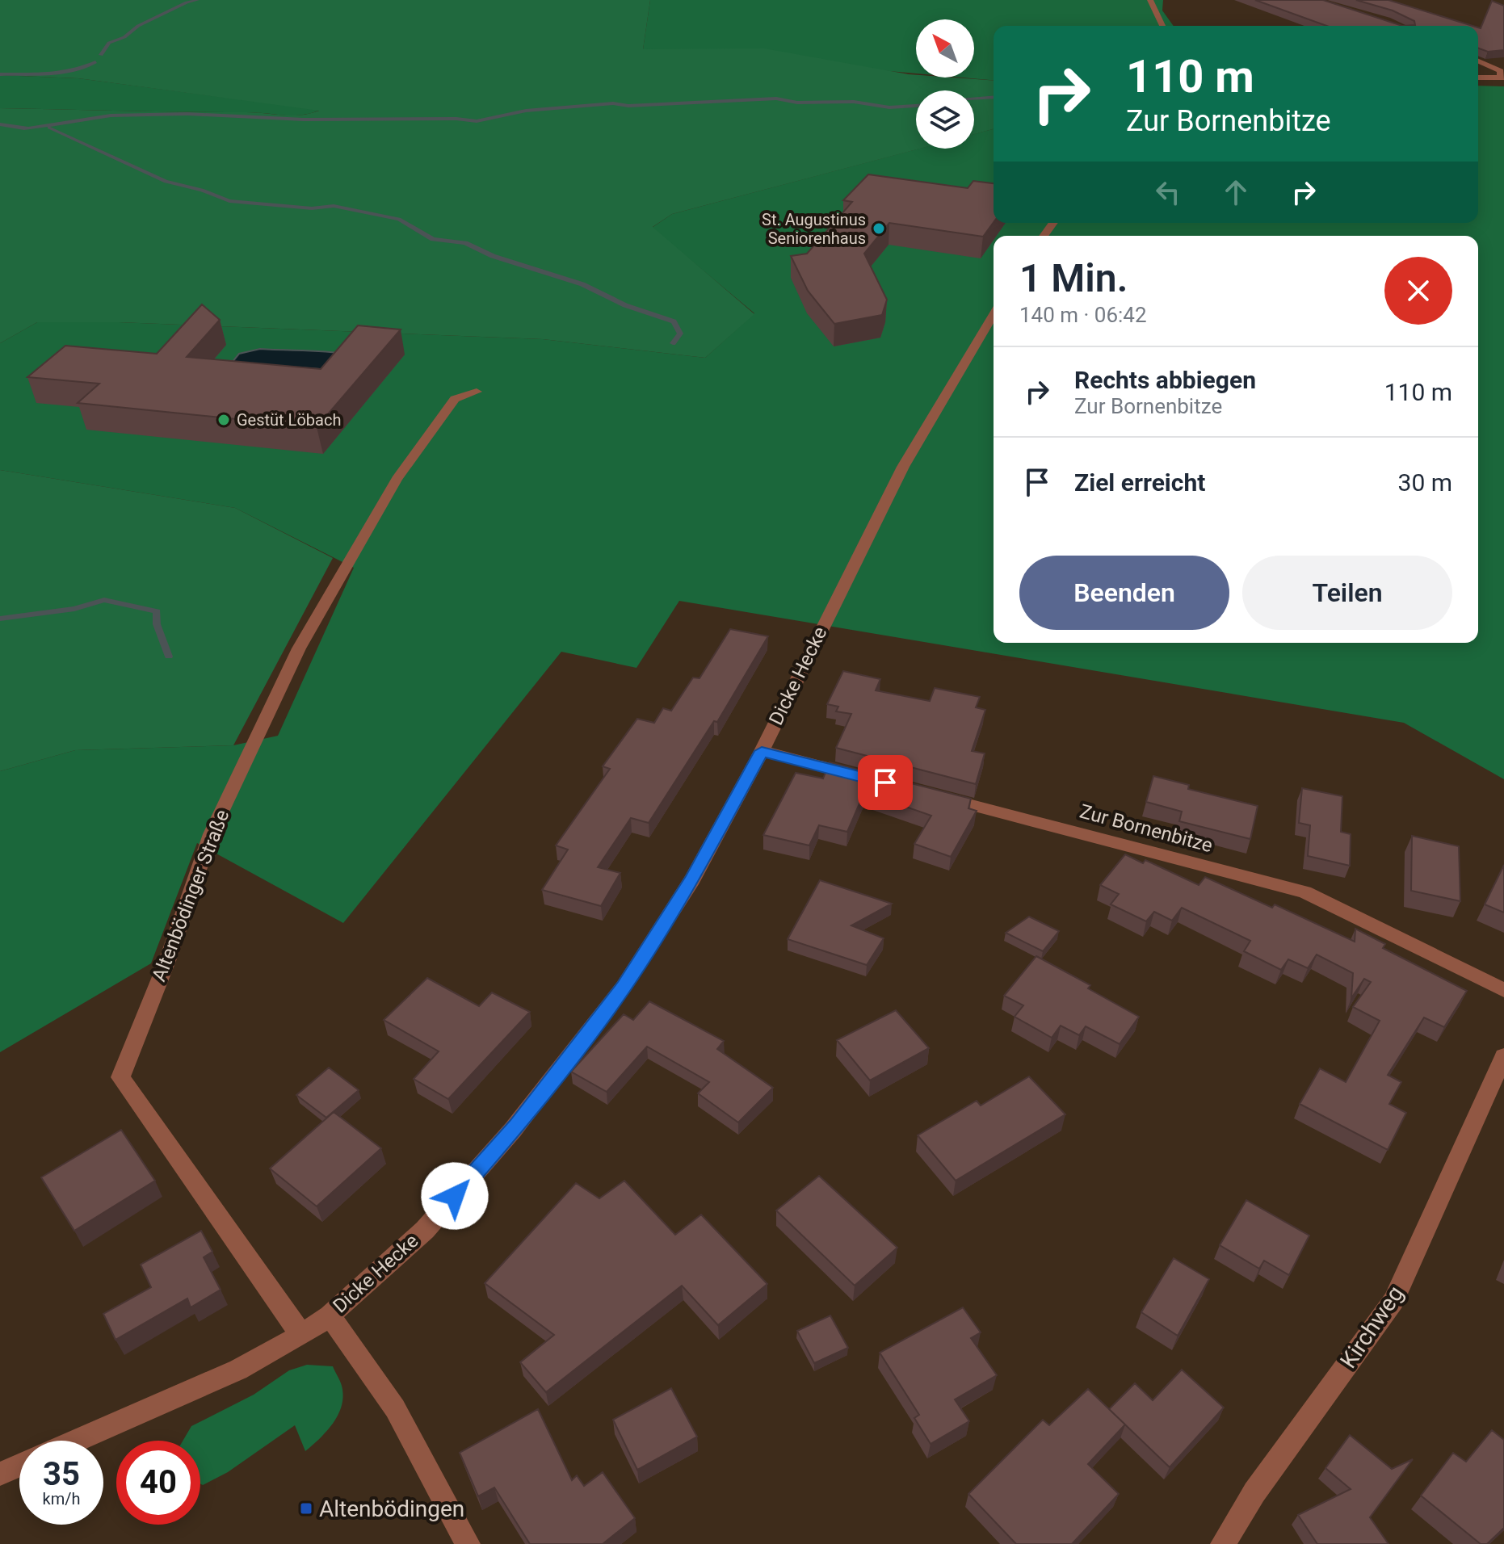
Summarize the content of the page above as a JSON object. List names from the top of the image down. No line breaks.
{"streets":{"street":["Dicke Hecke","Zur Bornenbitze","Altenbödinger Straße","Kirchweg"]},"crossings":[["Dicke Hecke","Altenbödinger Straße"]],"places":{"other":["St. Augustinus Seniorenhaus","Gestüt Löbach"],"transit":["Altenbödingen"]},"north":"top left","page":{"turn":["110 m","Zur Bornenbitze"],"heading":["1 Min.","140 m · 06:42"],"list":[{"name":"Rechts abbiegen","note":"Zur Bornenbitze","value":"110 m"},{"name":"Ziel erreicht","value":"30 m"}],"buttons":["Beenden","Teilen"],"speed":"35 km/h","limit":"40"}}
